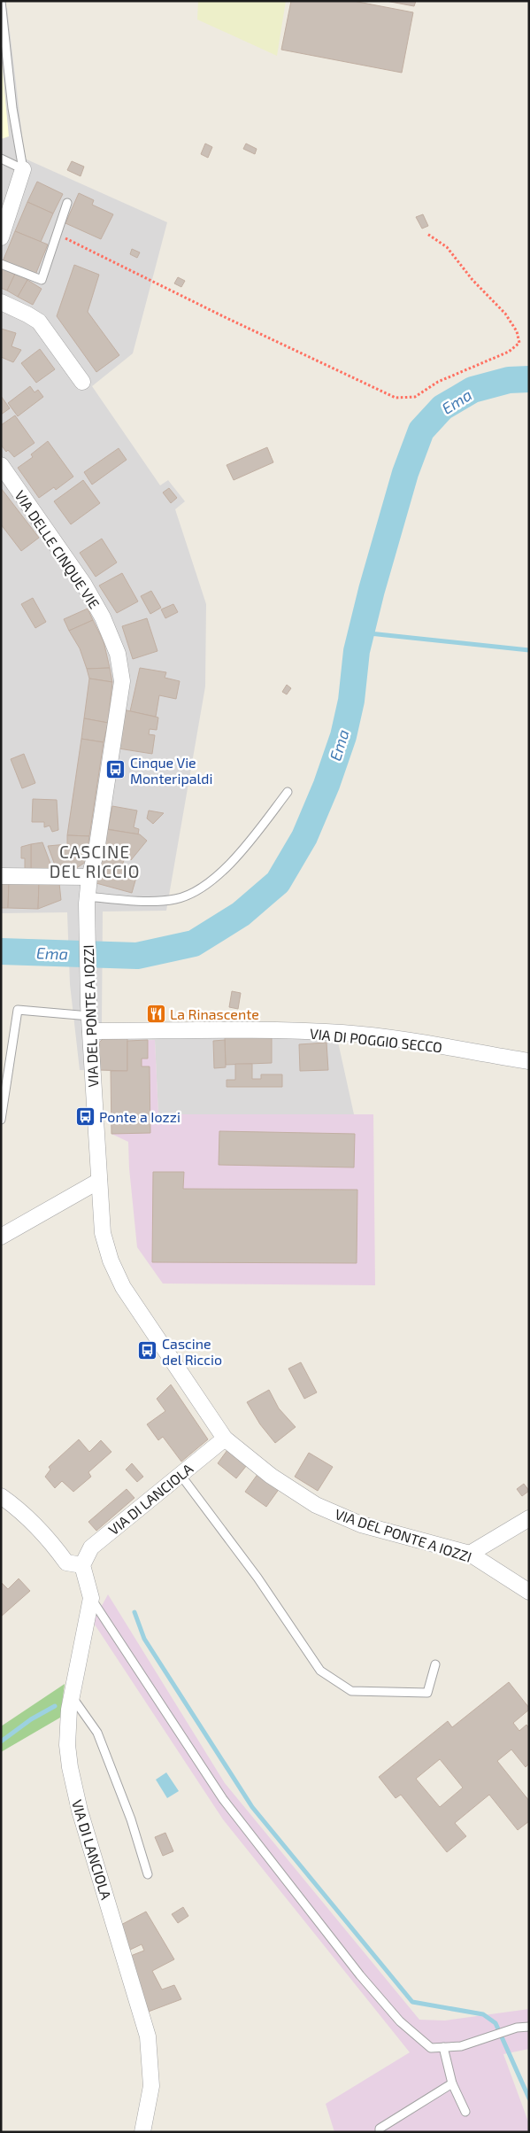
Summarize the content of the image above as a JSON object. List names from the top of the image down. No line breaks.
{"streets":{"street":["VIA DELLE CINQUE VIE","VIA DEL PONTE A IOZZI","VIA DI POGGIO SECCO","VIA DI LANCIOLA"]},"crossings":[["VIA DELLE CINQUE VIE","VIA DEL PONTE A IOZZI"],["VIA DEL PONTE A IOZZI","VIA DI POGGIO SECCO"],["VIA DEL PONTE A IOZZI","VIA DI LANCIOLA"]],"districts":["CASCINE DEL RICCIO"],"water":["Ema"],"places":{"bus stop":["Cinque Vie Monteripaldi","Ponte a Iozzi","Cascine del Riccio"],"restaurant":["La Rinascente"]}}
